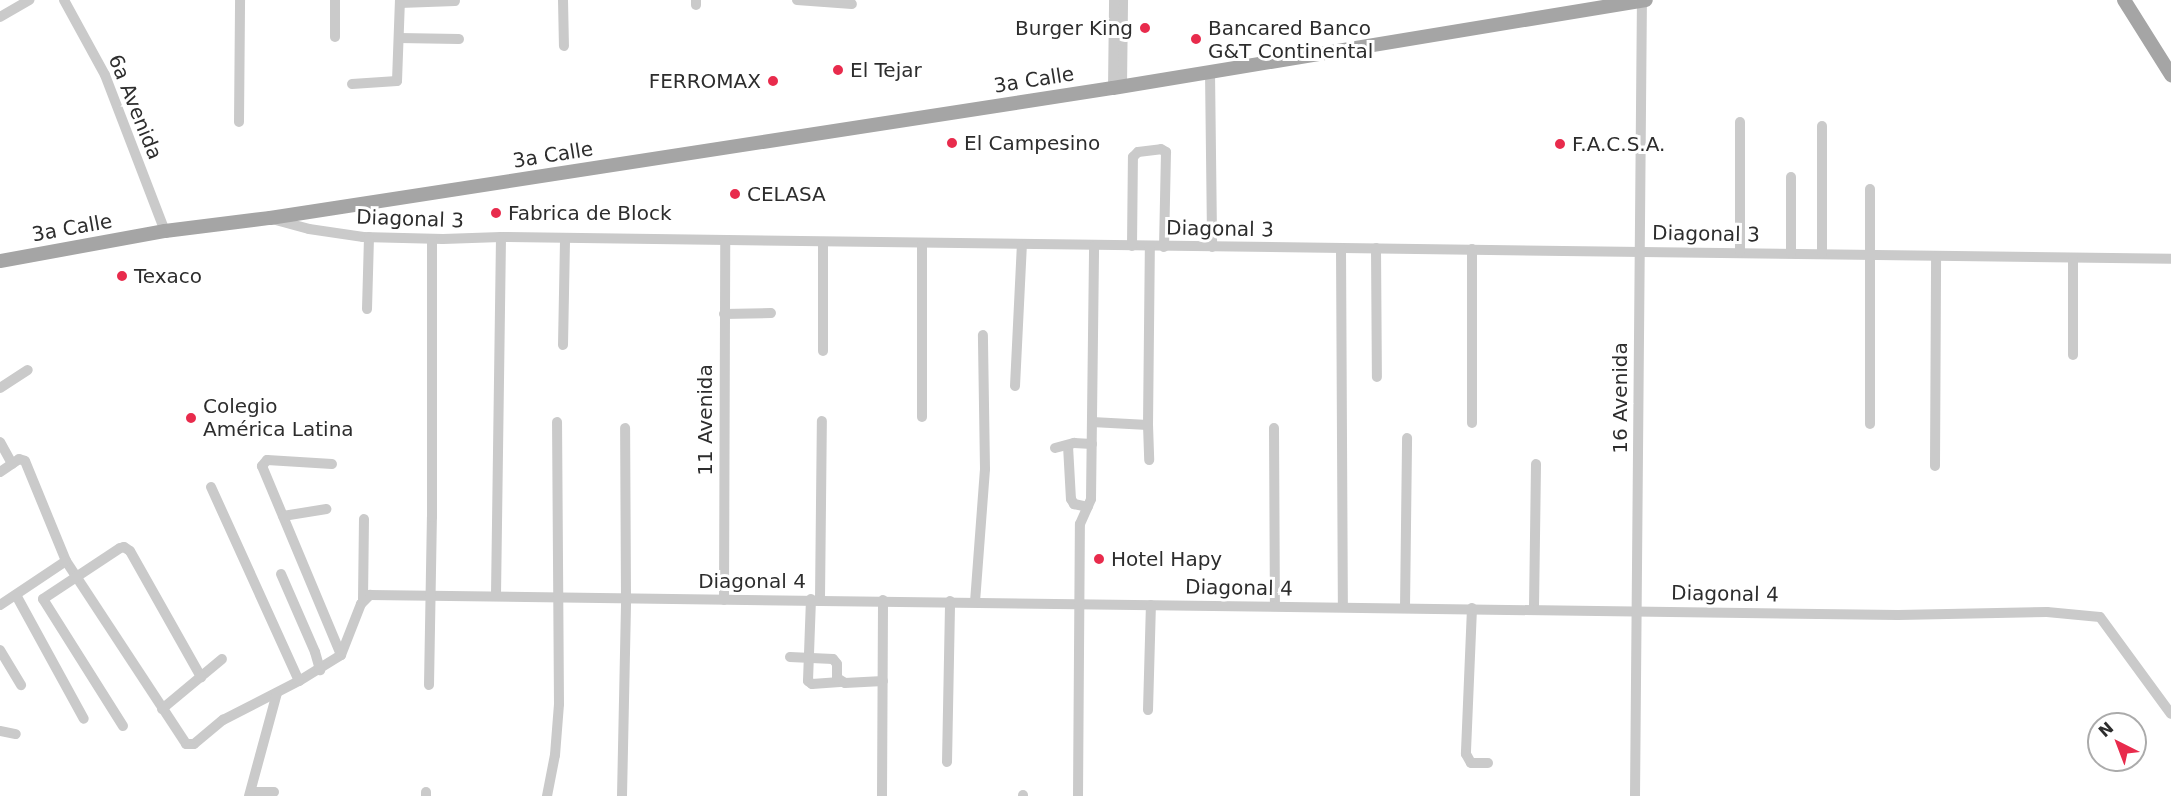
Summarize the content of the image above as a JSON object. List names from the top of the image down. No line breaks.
{"streets":{"main road":["3a Calle"],"street":["6a Avenida","Diagonal 3","16 Avenida","11 Avenida","Diagonal 4"]},"crossings":[["3a Calle","6a Avenida"],["3a Calle","Diagonal 3"],["3a Calle","16 Avenida"],["Diagonal 3","16 Avenida"],["Diagonal 3","11 Avenida"],["16 Avenida","Diagonal 4"],["11 Avenida","Diagonal 4"]],"places":["Burger King","Bancared Banco G&T Continental","El Tejar","FERROMAX","El Campesino","F.A.C.S.A.","CELASA","Fabrica de Block","Texaco","Colegio América Latina","Hotel Hapy"],"north":"top left"}
